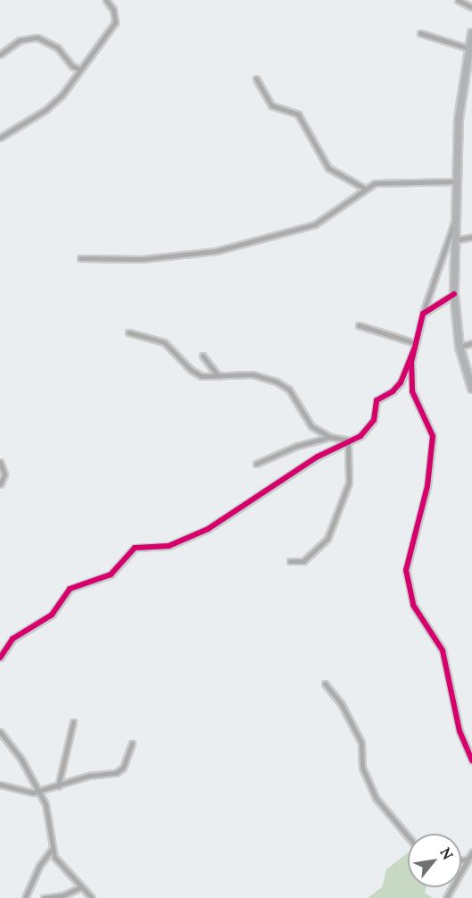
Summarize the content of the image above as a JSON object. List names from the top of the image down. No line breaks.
{"north":"top right"}
